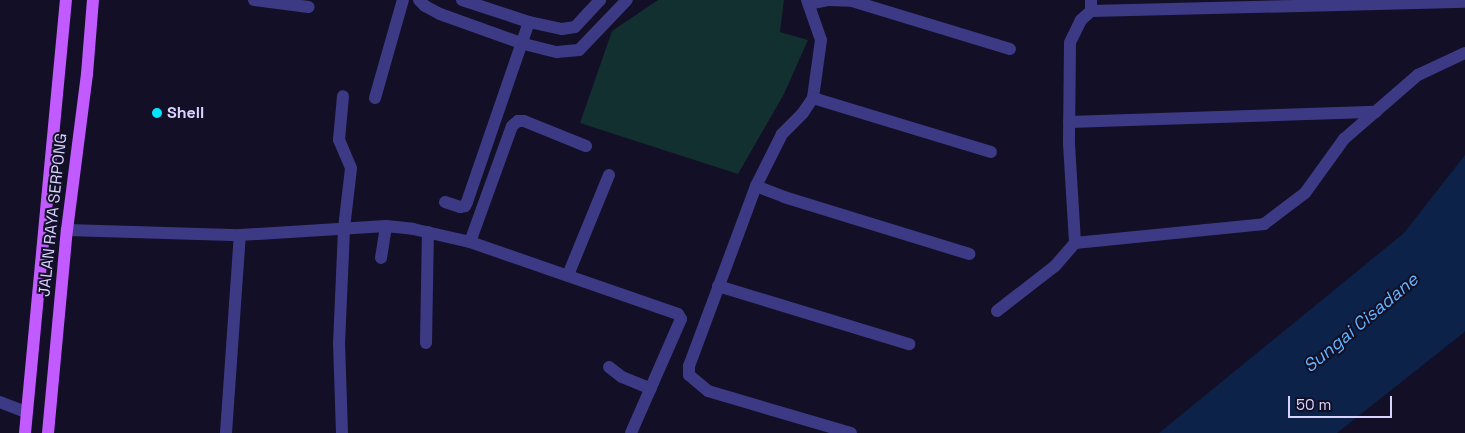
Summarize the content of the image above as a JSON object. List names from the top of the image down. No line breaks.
{"streets":{"main road":["JALAN RAYA SERPONG"]},"water":["Sungai Cisadane"],"places":["Shell"],"scale_bar":"50 m"}
